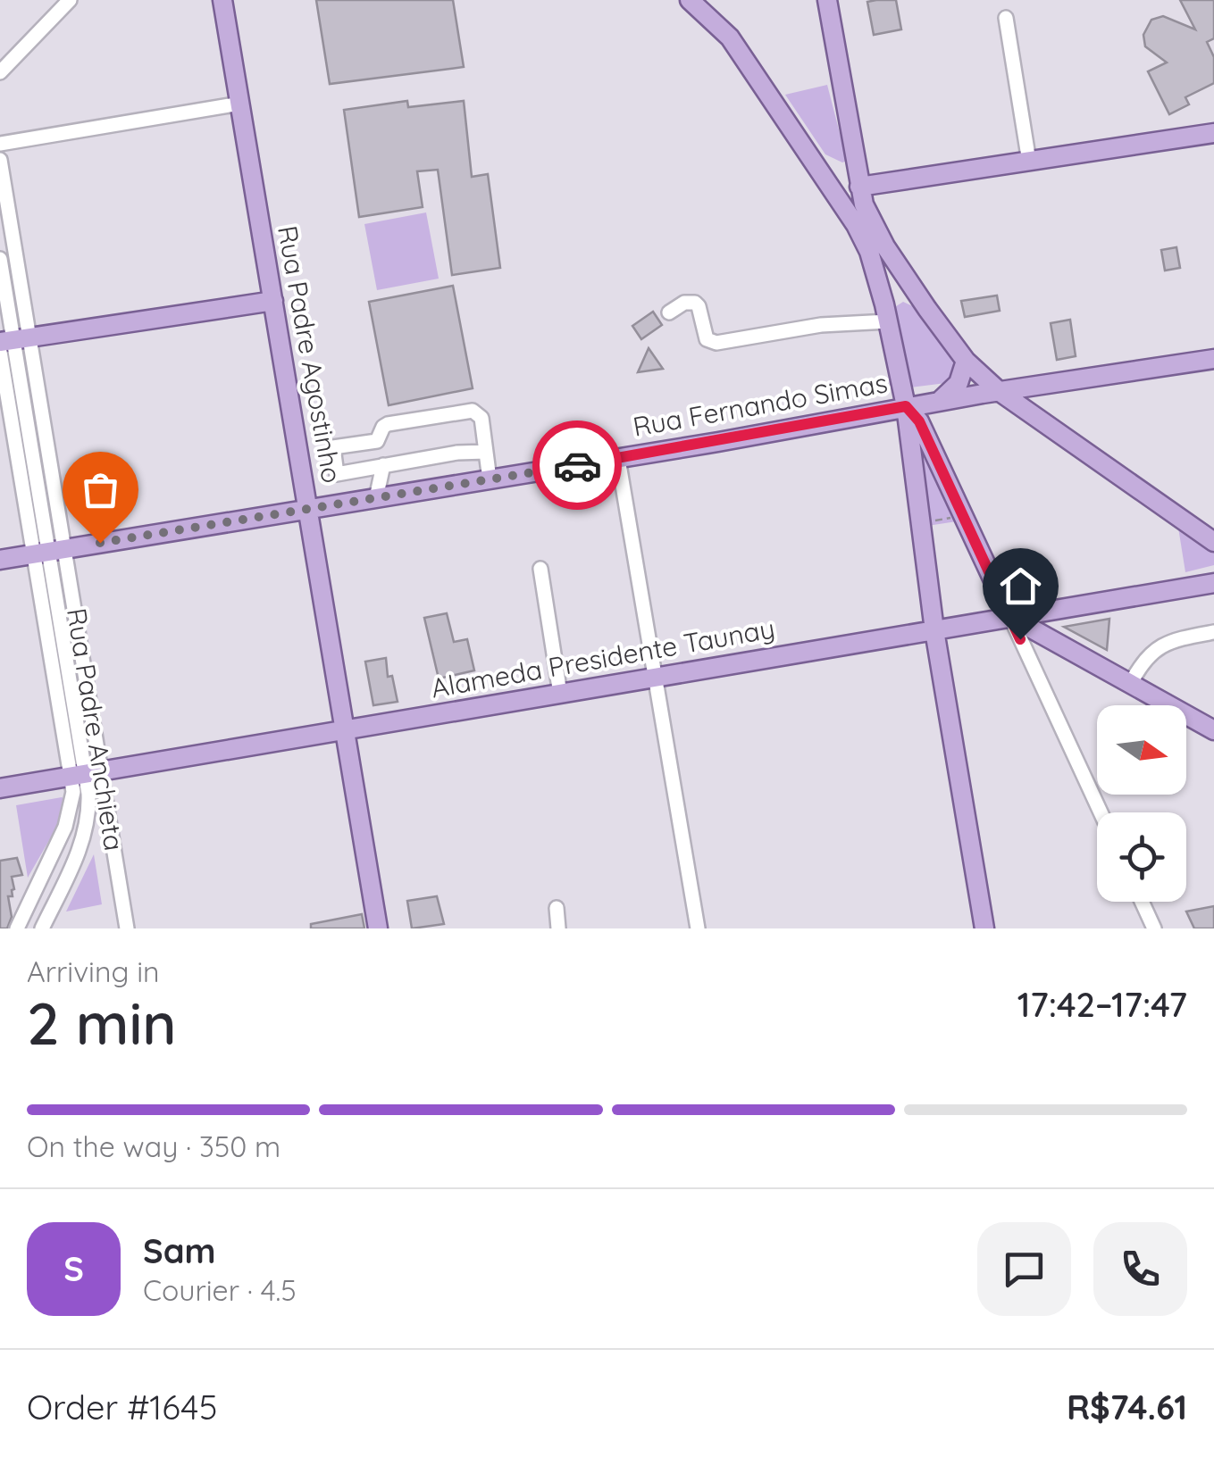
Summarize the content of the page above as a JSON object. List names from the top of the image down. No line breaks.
{"streets":{"main road":["Rua Padre Agostinho","Rua Fernando Simas","Alameda Presidente Taunay"],"street":["Rua Padre Anchieta"]},"crossings":[["Rua Padre Agostinho","Rua Fernando Simas"],["Rua Padre Agostinho","Alameda Presidente Taunay"],["Rua Fernando Simas","Rua Padre Anchieta"],["Alameda Presidente Taunay","Rua Padre Anchieta"]],"north":"right","page":{"heading":["2 min","Arriving in","17:42–17:47"],"panel":["Sam","Courier · 4.5","Order #1645","R$74.61"],"bar":"On the way · 350 m","round":"S"}}
